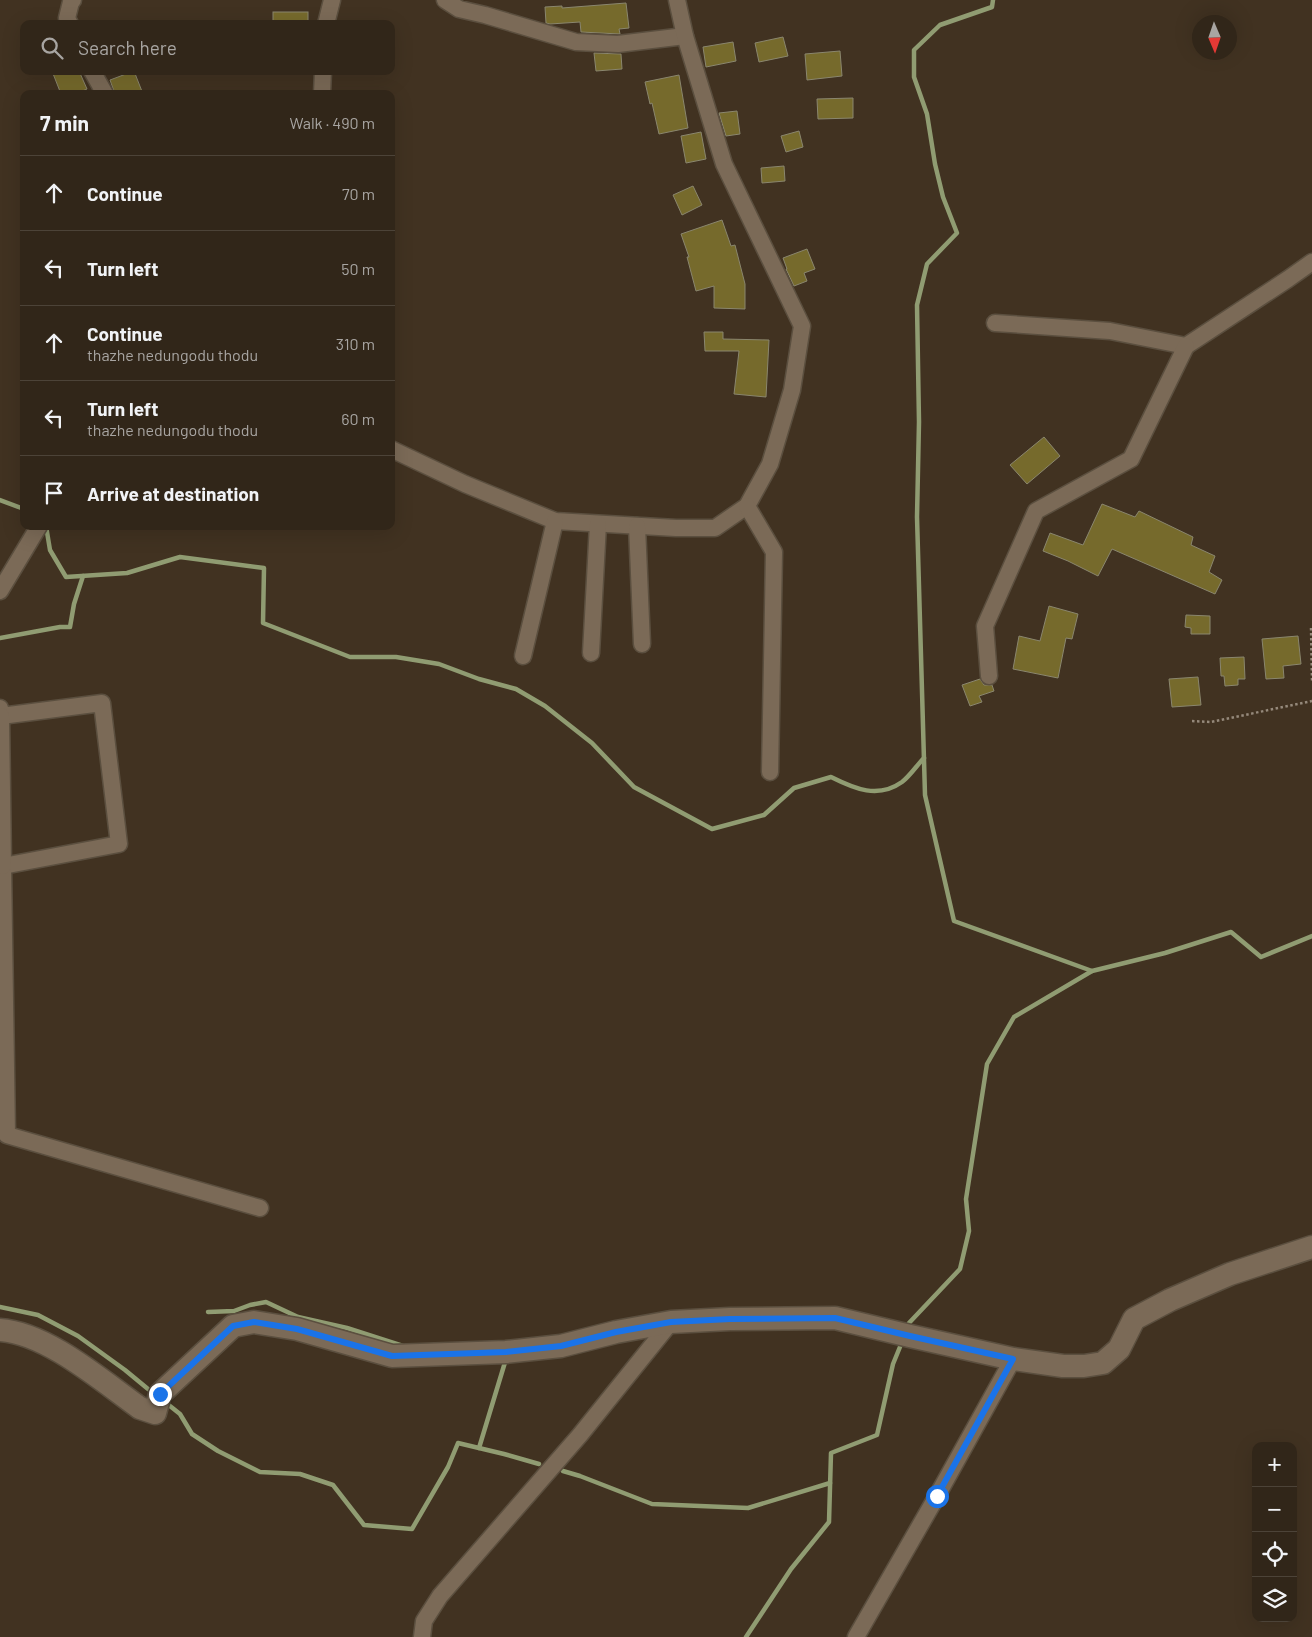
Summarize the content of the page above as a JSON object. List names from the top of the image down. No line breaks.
{"north":"bottom","page":{"search":"Search here","heading":["7 min","Walk · 490 m"],"list":[["Continue","70 m"],["Turn left","50 m"],["Continue","thazhe nedungodu thodu","310 m"],["Turn left","thazhe nedungodu thodu","60 m"],"Arrive at destination"],"map_buttons":["+","−"]}}
